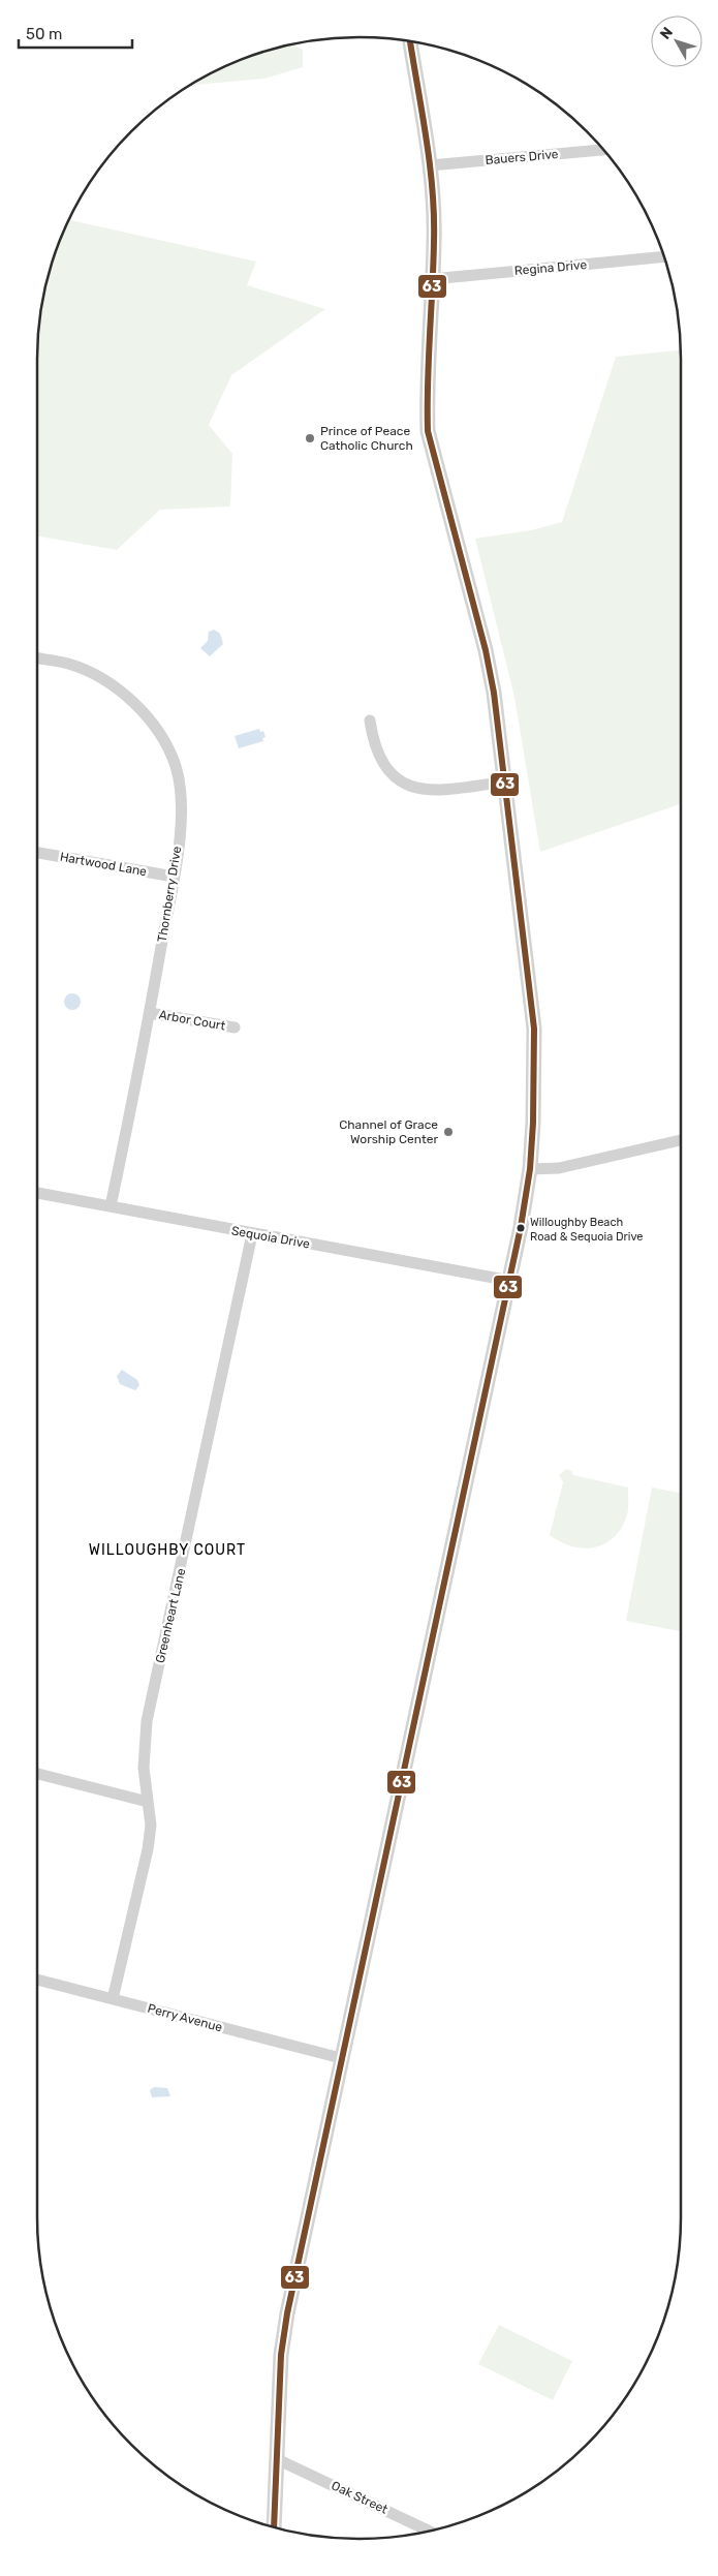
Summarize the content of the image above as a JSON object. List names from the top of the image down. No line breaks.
{"streets":{"street":["Bauers Drive","Regina Drive","Hartwood Lane","Thornberry Drive","Arbor Court","Sequoia Drive","Greenheart Lane","Perry Avenue","Oak Street"]},"crossings":[["Hartwood Lane","Thornberry Drive"],["Thornberry Drive","Arbor Court"],["Thornberry Drive","Sequoia Drive"],["Sequoia Drive","Greenheart Lane"],["Greenheart Lane","Perry Avenue"]],"districts":["WILLOUGHBY COURT"],"places":["Prince of Peace Catholic Church","Channel of Grace Worship Center","Willoughby Beach Road & Sequoia Drive"],"lines":["transit line 63"],"scale_bar":"50 m","north":"top left"}
